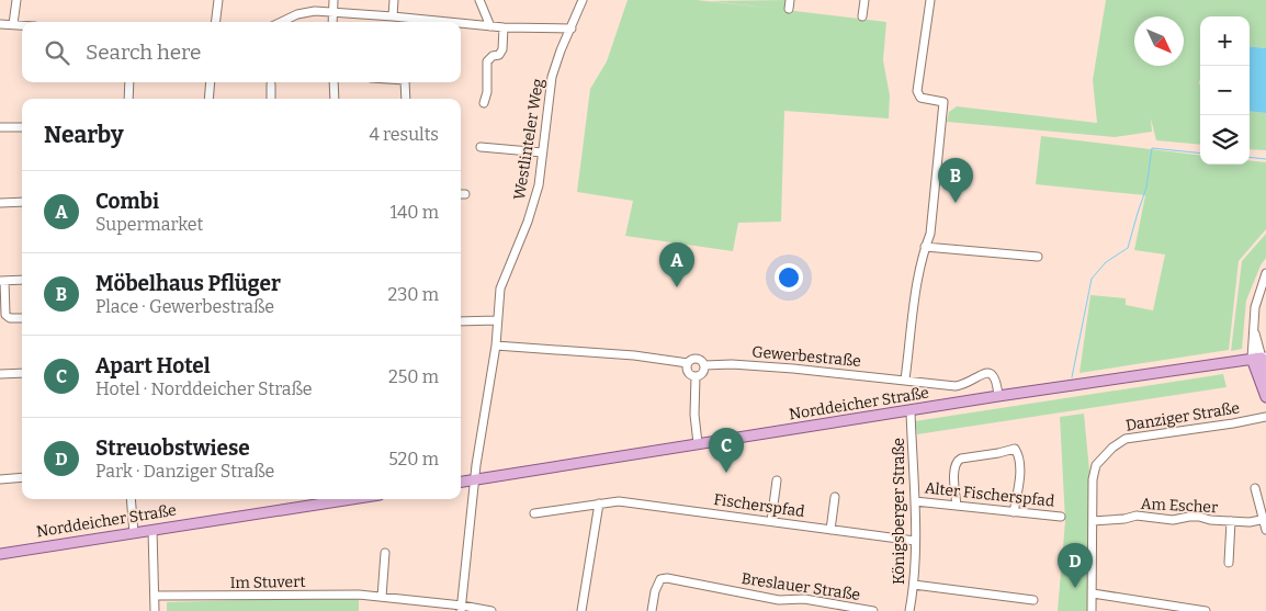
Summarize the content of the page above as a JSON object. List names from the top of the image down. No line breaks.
{"streets":{"main road":["Norddeicher Straße"],"street":["Westlinteler Weg","Gewerbestraße","Danziger Straße","Alter Fischerspfad","Fischerspfad","Am Escher","Königsberger Straße","Im Stuvert","Breslauer Straße"]},"crossings":[["Westlinteler Weg","Gewerbestraße"],["Westlinteler Weg","Norddeicher Straße"],["Westlinteler Weg","Im Stuvert"],["Gewerbestraße","Norddeicher Straße"],["Norddeicher Straße","Königsberger Straße"],["Danziger Straße","Am Escher"],["Alter Fischerspfad","Königsberger Straße"],["Fischerspfad","Königsberger Straße"]],"north":"bottom right","page":{"map_buttons":["+","−"],"search":"Search here","heading":["Nearby","4 results"],"pins":["B","A","C","D"],"list":[{"mark":"A","name":"Combi","note":"Supermarket","value":"140 m"},{"mark":"B","name":"Möbelhaus Pflüger","note":"Place · Gewerbestraße","value":"230 m"},{"mark":"C","name":"Apart Hotel","note":"Hotel · Norddeicher Straße","value":"250 m"},{"mark":"D","name":"Streuobstwiese","note":"Park · Danziger Straße","value":"520 m"}]}}
